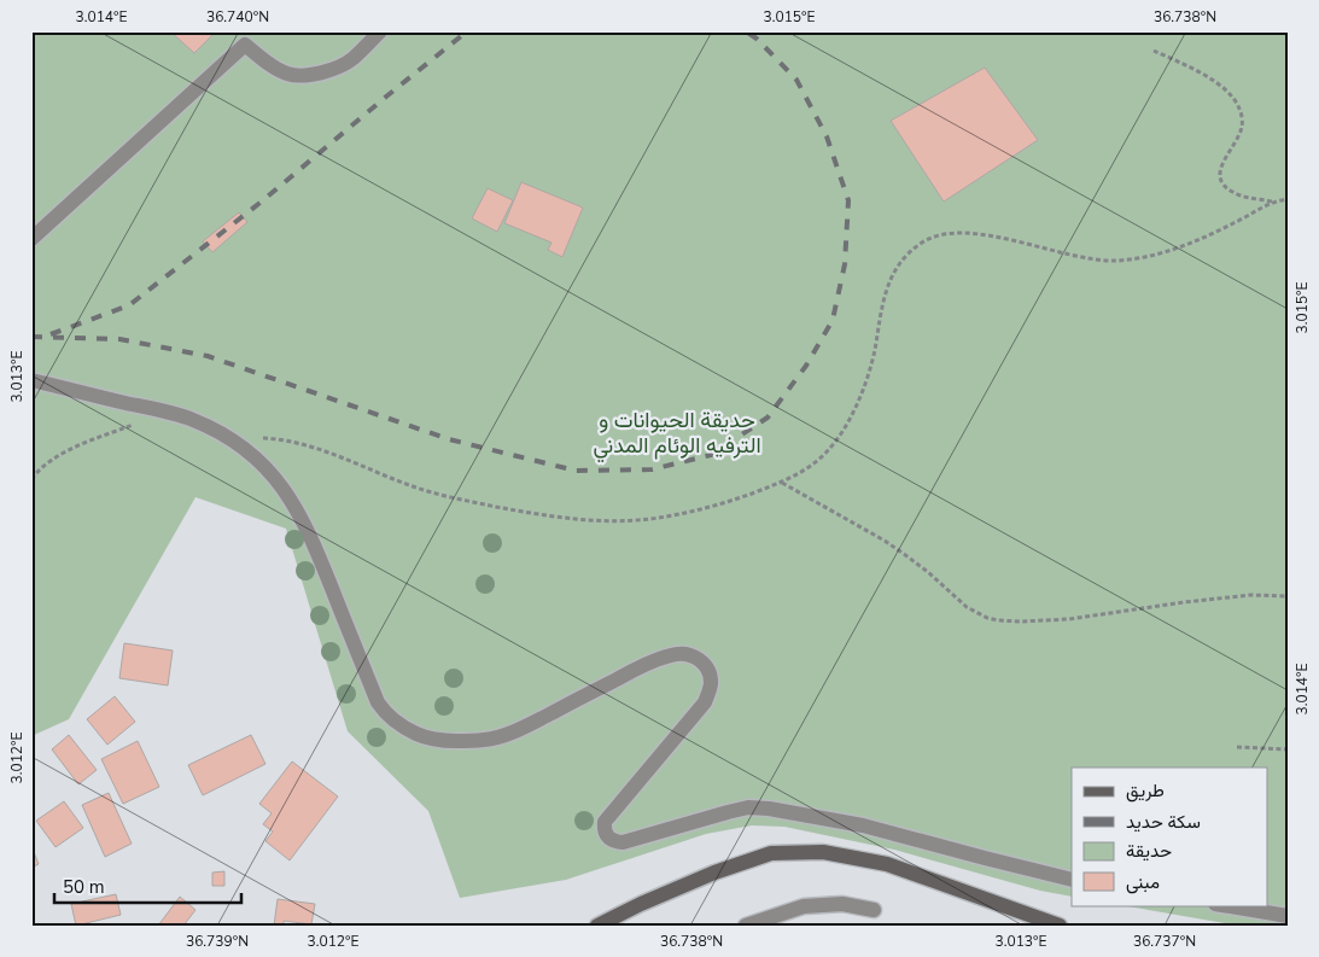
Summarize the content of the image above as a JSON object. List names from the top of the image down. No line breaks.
{"parks":["حديقة الحيوانات و الترفيه الوئام المدني"],"legend":["طريق","سكة حديد","حديقة","مبنى"],"scale_bar":"50 m","coordinates":["3.014°E","36.740°N","3.015°E","36.738°N","3.013°E","3.012°E","36.739°N","36.737°N"]}
